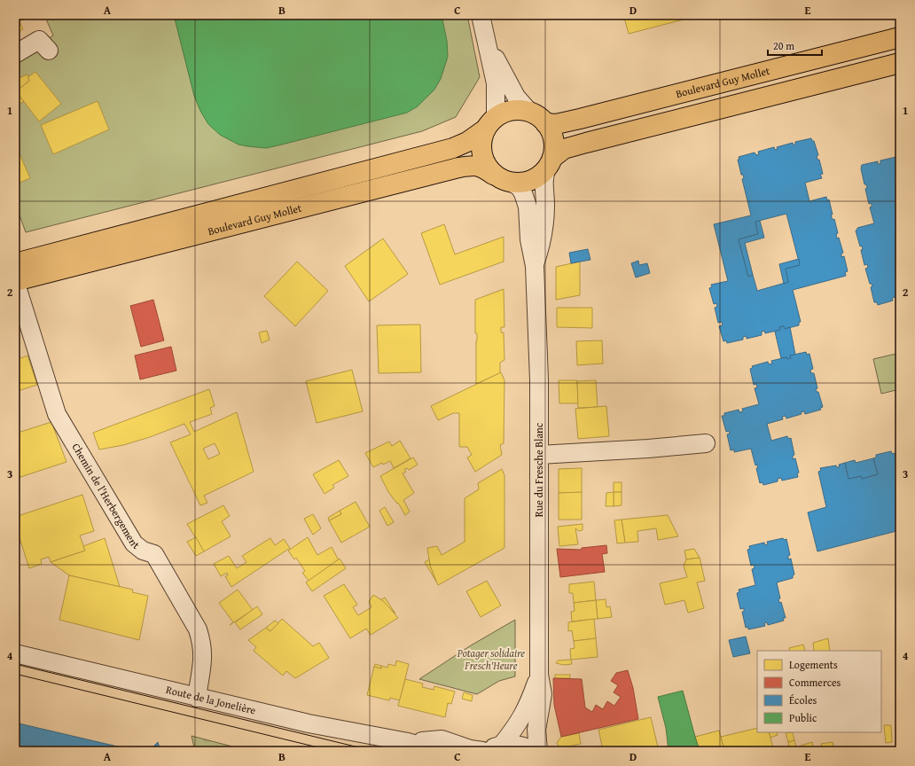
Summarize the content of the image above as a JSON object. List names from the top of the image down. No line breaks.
{"streets":{"main road":["Boulevard Guy Mollet"],"street":["Rue du Fresche Blanc","Chemin de l'Herbergement","Route de la Jonelière"]},"crossings":[["Boulevard Guy Mollet","Rue du Fresche Blanc"],["Boulevard Guy Mollet","Chemin de l'Herbergement"],["Chemin de l'Herbergement","Route de la Jonelière"]],"parks":["Potager solidaire Fresch'Heure"],"legend":["Logements","Commerces","Écoles","Public"],"scale_bar":"20 m","grid":{"columns":["A","B","C","D","E"],"rows":["1","2","3","4"]}}
